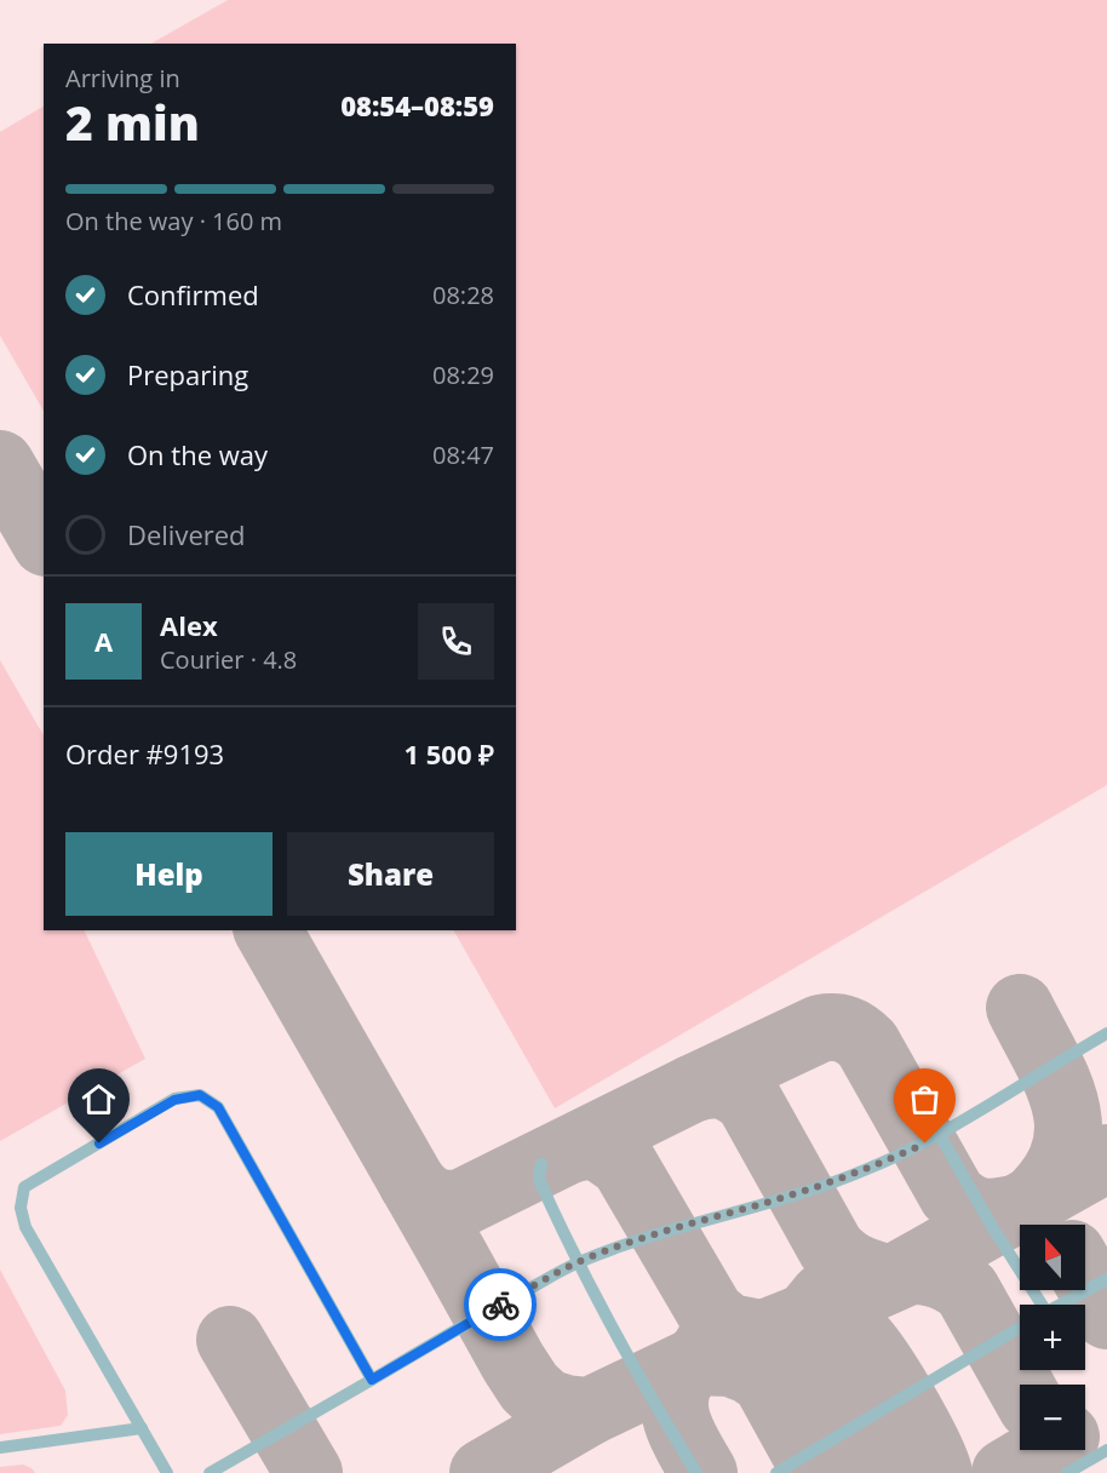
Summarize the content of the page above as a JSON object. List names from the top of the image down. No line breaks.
{"north":"top","page":{"heading":["2 min","Arriving in","08:54–08:59"],"panel":["Alex","Courier · 4.8","Order #9193","1 500 ₽"],"bar":"On the way · 160 m","list":[["Confirmed","08:28"],["Preparing","08:29"],["On the way","08:47"],"Delivered"],"round":"A","buttons":["Help","Share"],"map_buttons":["+","−"]}}
